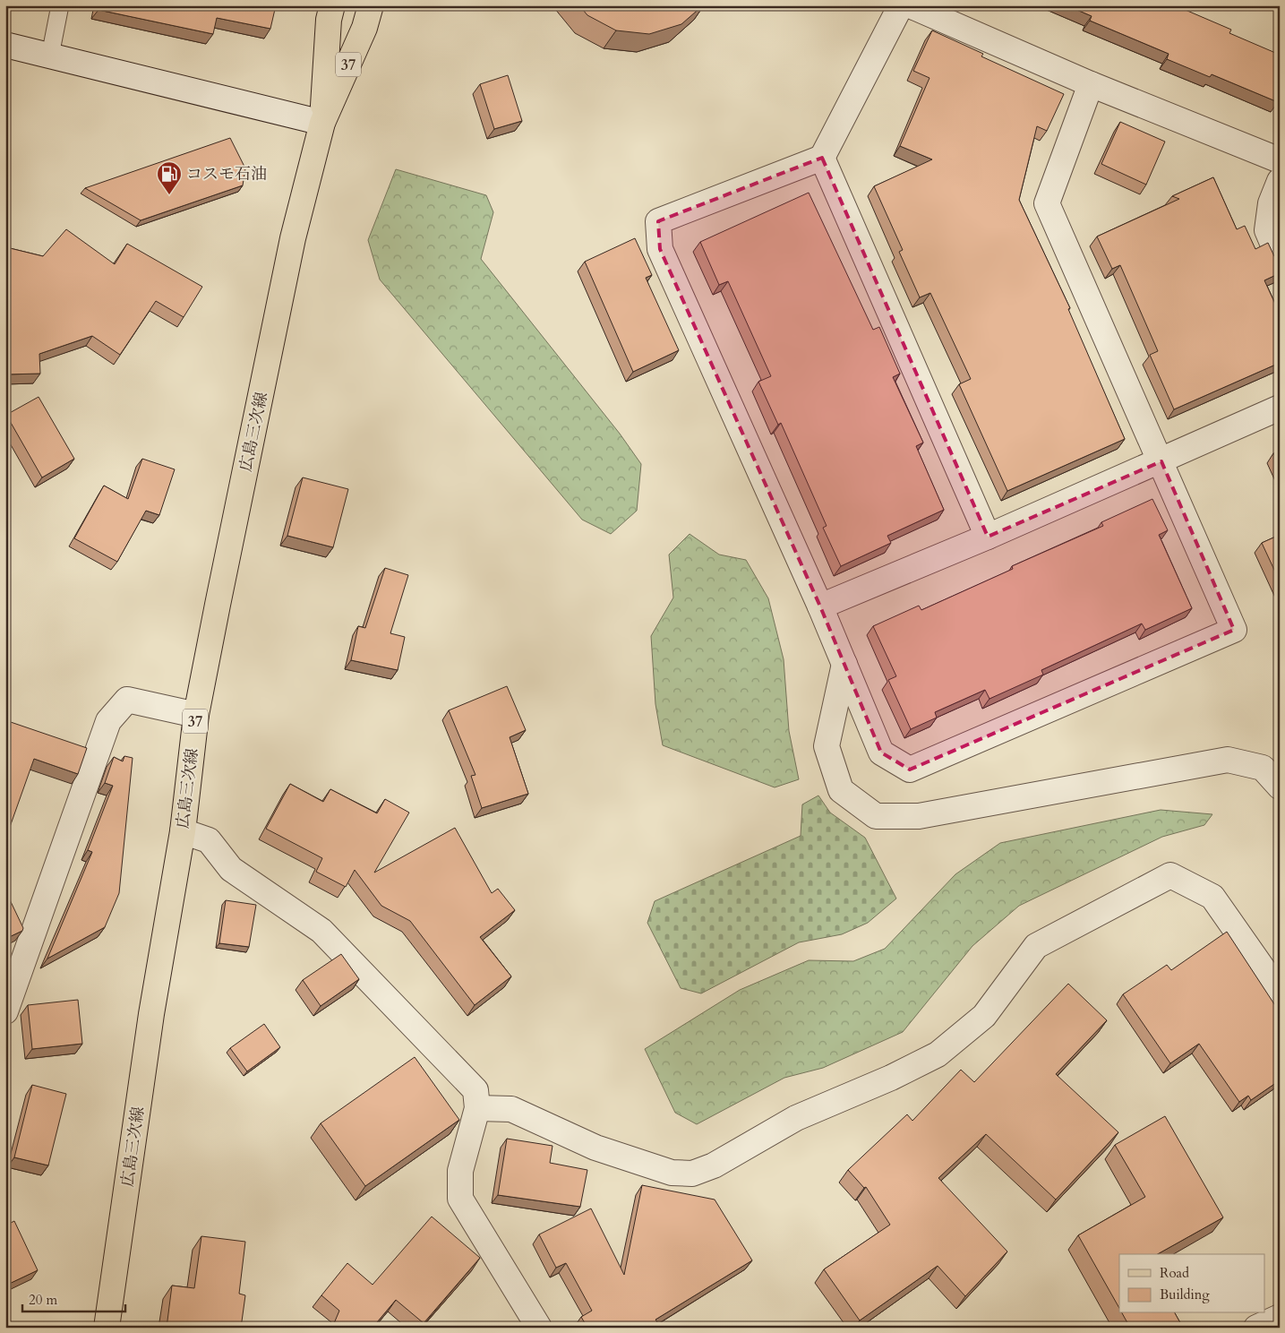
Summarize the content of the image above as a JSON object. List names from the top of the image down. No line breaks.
{"streets":{"main road":["37","広島三次線"]},"places":{"fuel station":["コスモ石油"]},"legend":["Road","Building"],"scale_bar":"20 m"}
